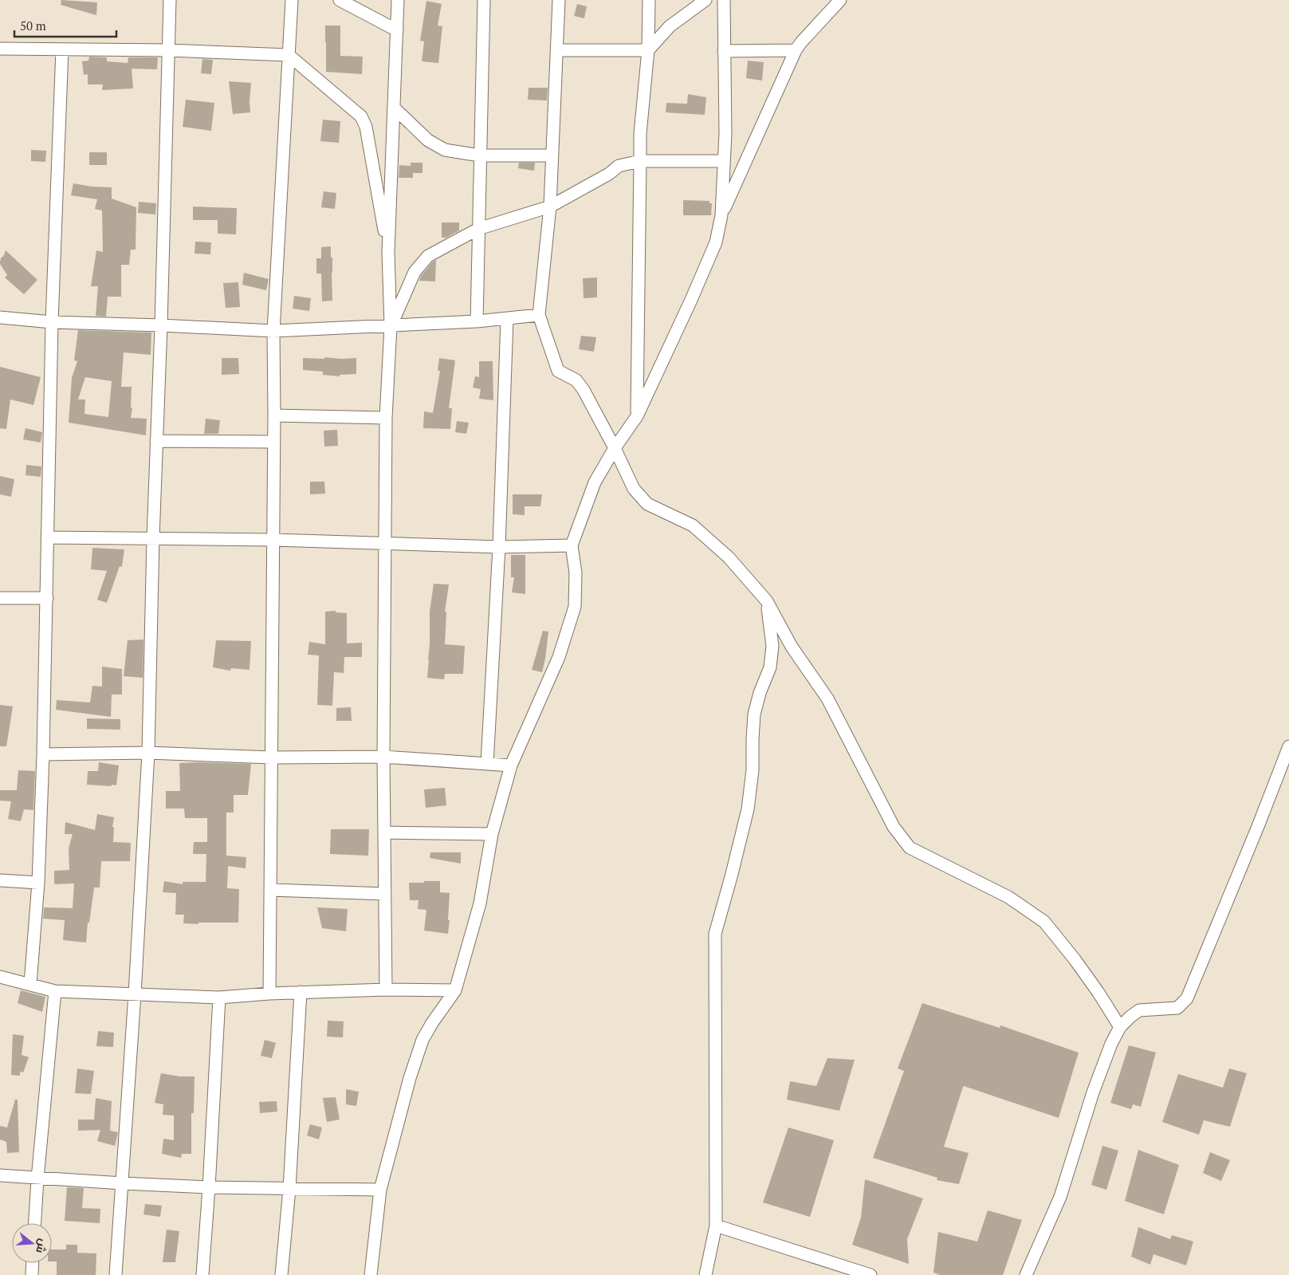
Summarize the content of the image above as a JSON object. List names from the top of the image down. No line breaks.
{"scale_bar":"50 m","north":"right"}
